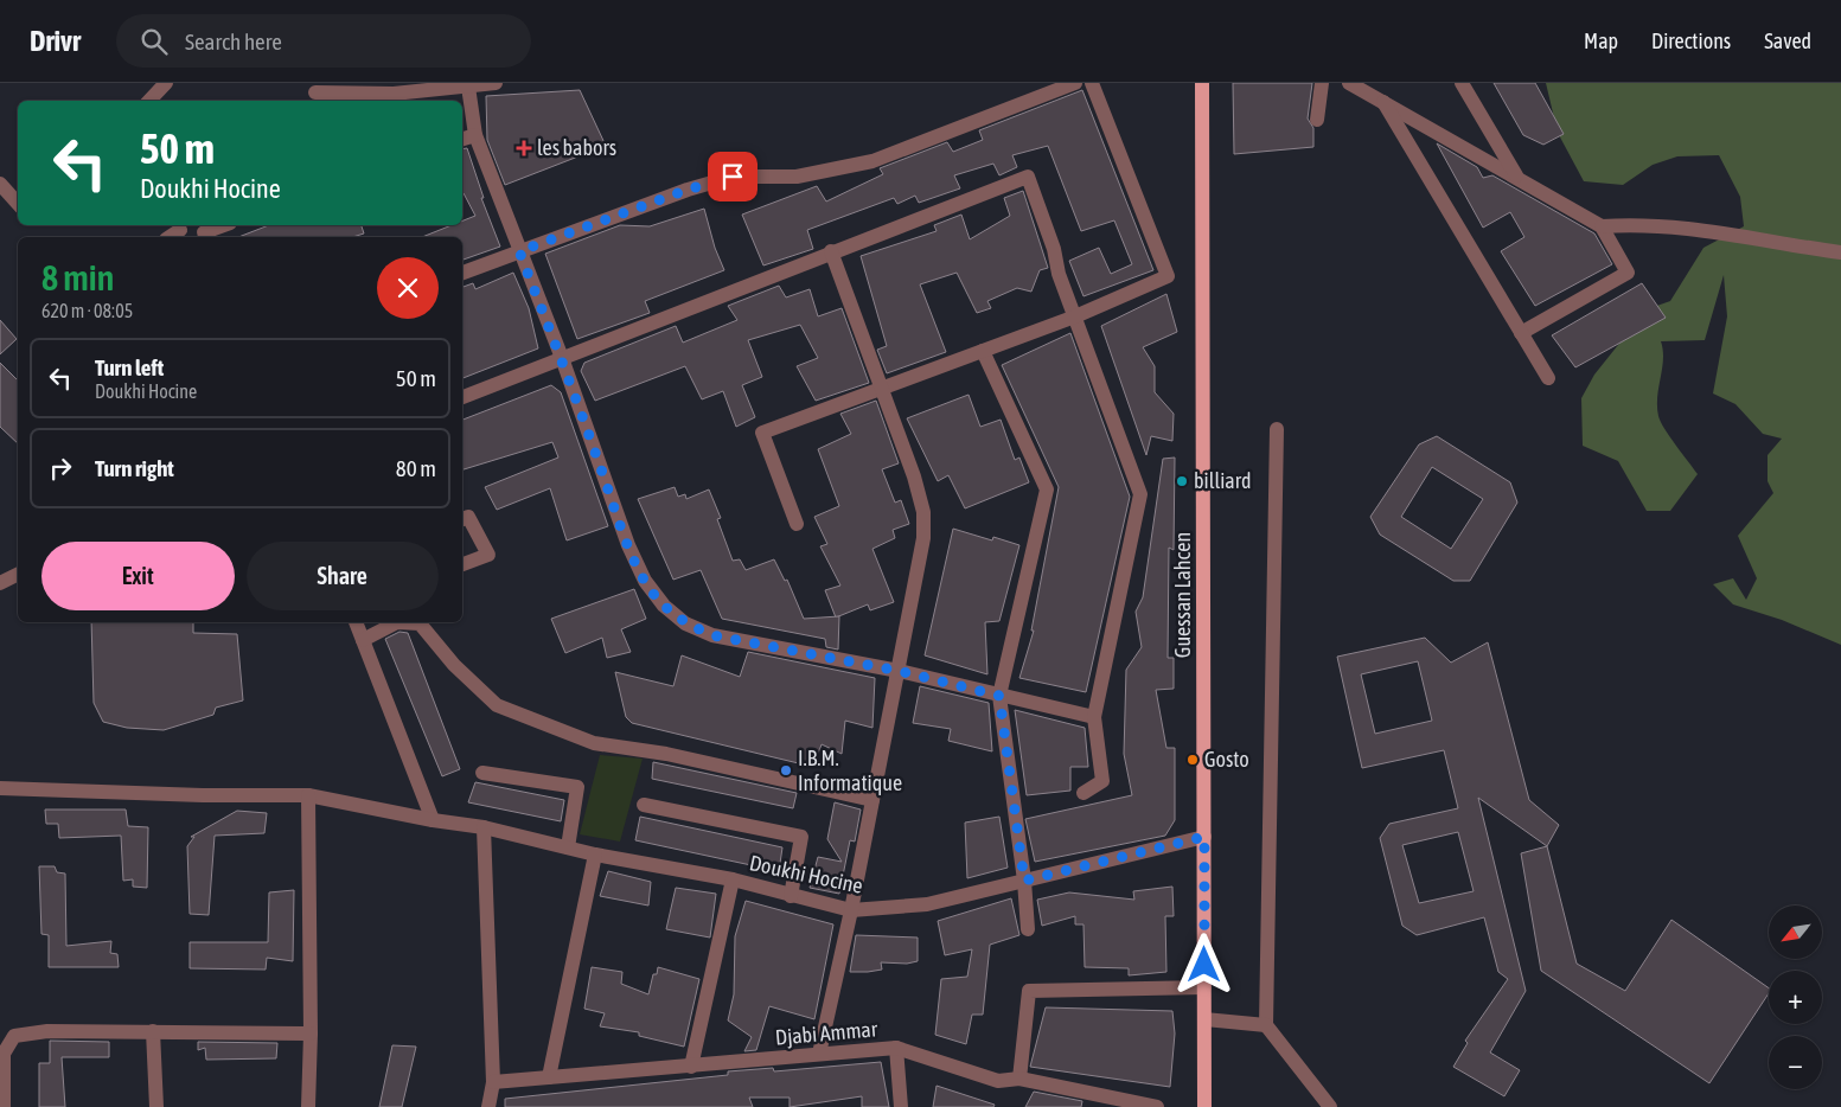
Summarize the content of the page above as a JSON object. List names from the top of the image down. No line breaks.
{"streets":{"main road":["Guessan Lahcen"],"street":["Doukhi Hocine","Djabi Ammar"]},"crossings":[["Guessan Lahcen","Doukhi Hocine"]],"places":{"health":["les babors"],"other":["billiard","Gosto","I.B.M. Informatique"]},"north":"bottom left","page":{"header":"Drivr","search":"Search here","nav":["Map","Directions","Saved"],"turn":["50 m","Doukhi Hocine"],"heading":["8 min","620 m · 08:05"],"list":[{"name":"Turn left","note":"Doukhi Hocine","value":"50 m"},{"name":"Turn right","value":"80 m"}],"buttons":["Exit","Share"],"map_buttons":["+","−"]}}
